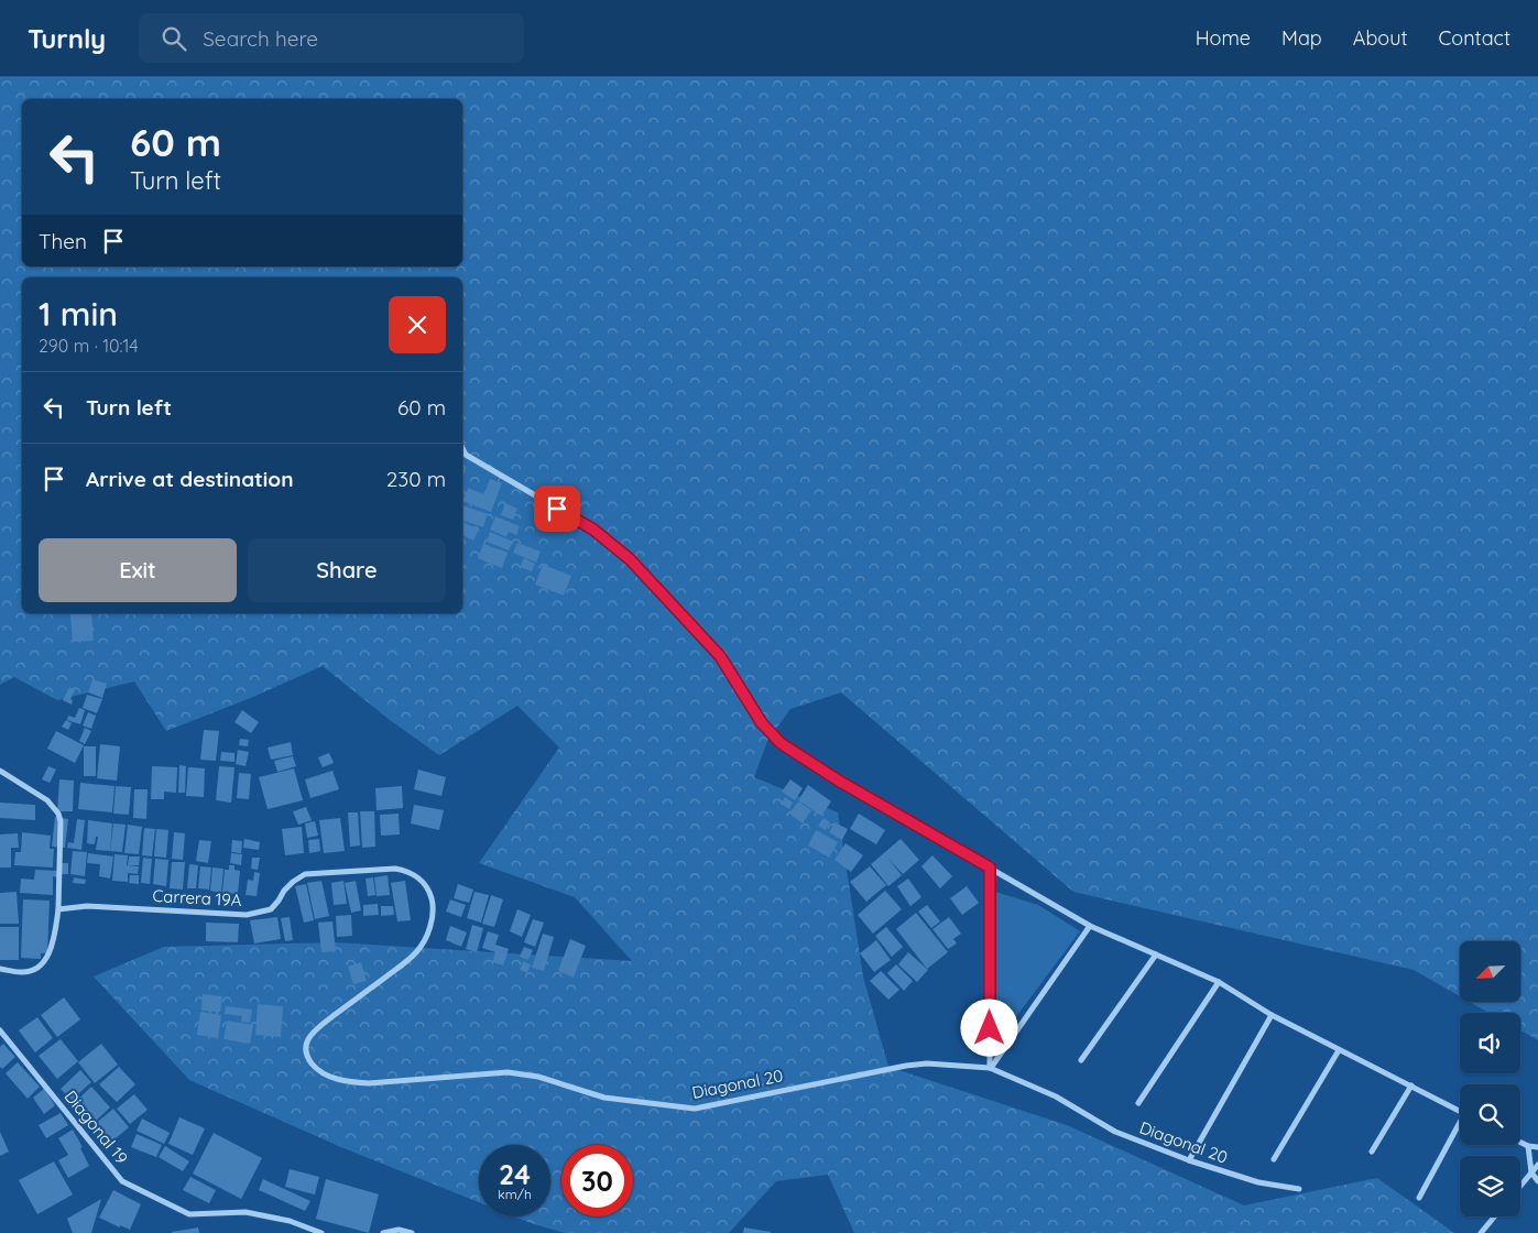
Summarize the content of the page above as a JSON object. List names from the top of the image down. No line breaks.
{"streets":{"street":["Carrera 19A","Diagonal 20","Diagonal 19"]},"crossings":[["Carrera 19A","Diagonal 20"]],"north":"bottom left","page":{"header":"Turnly","search":"Search here","nav":["Home","Map","About","Contact"],"turn":["60 m","Turn left"],"then":"Then","heading":["1 min","290 m · 10:14"],"list":[{"name":"Turn left","value":"60 m"},{"name":"Arrive at destination","value":"230 m"}],"buttons":["Exit","Share"],"speed":"24 km/h","limit":"30"}}
